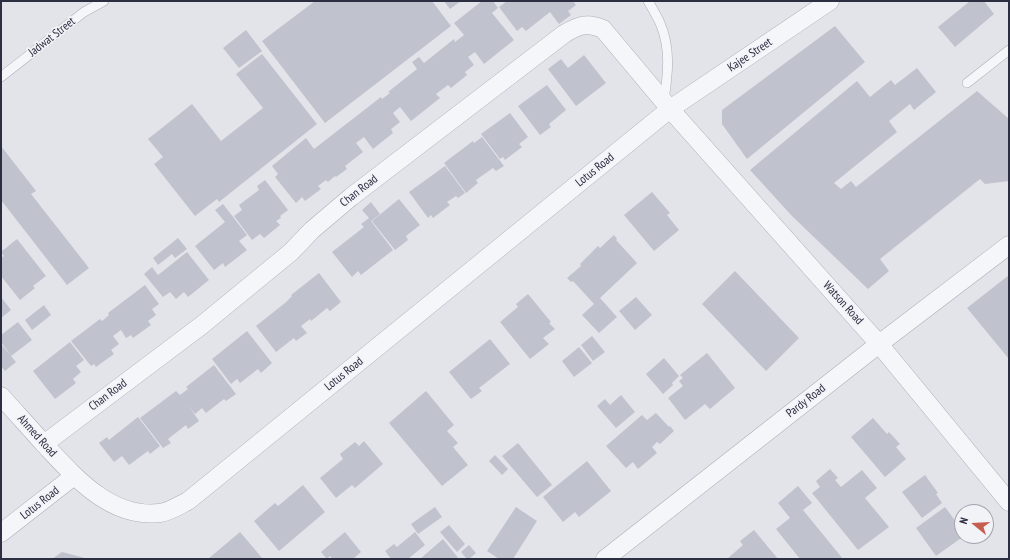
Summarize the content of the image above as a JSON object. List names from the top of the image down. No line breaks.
{"streets":{"street":["Kajee Street","Lotus Road","Chan Road","Watson Road","Pardy Road","Ahmed Road"],"lane":["Jadwat Street"]},"crossings":[["Kajee Street","Lotus Road"],["Kajee Street","Chan Road"],["Kajee Street","Watson Road"],["Lotus Road","Chan Road"],["Lotus Road","Watson Road"],["Lotus Road","Ahmed Road"],["Chan Road","Watson Road"],["Chan Road","Ahmed Road"],["Watson Road","Pardy Road"]],"north":"left"}
